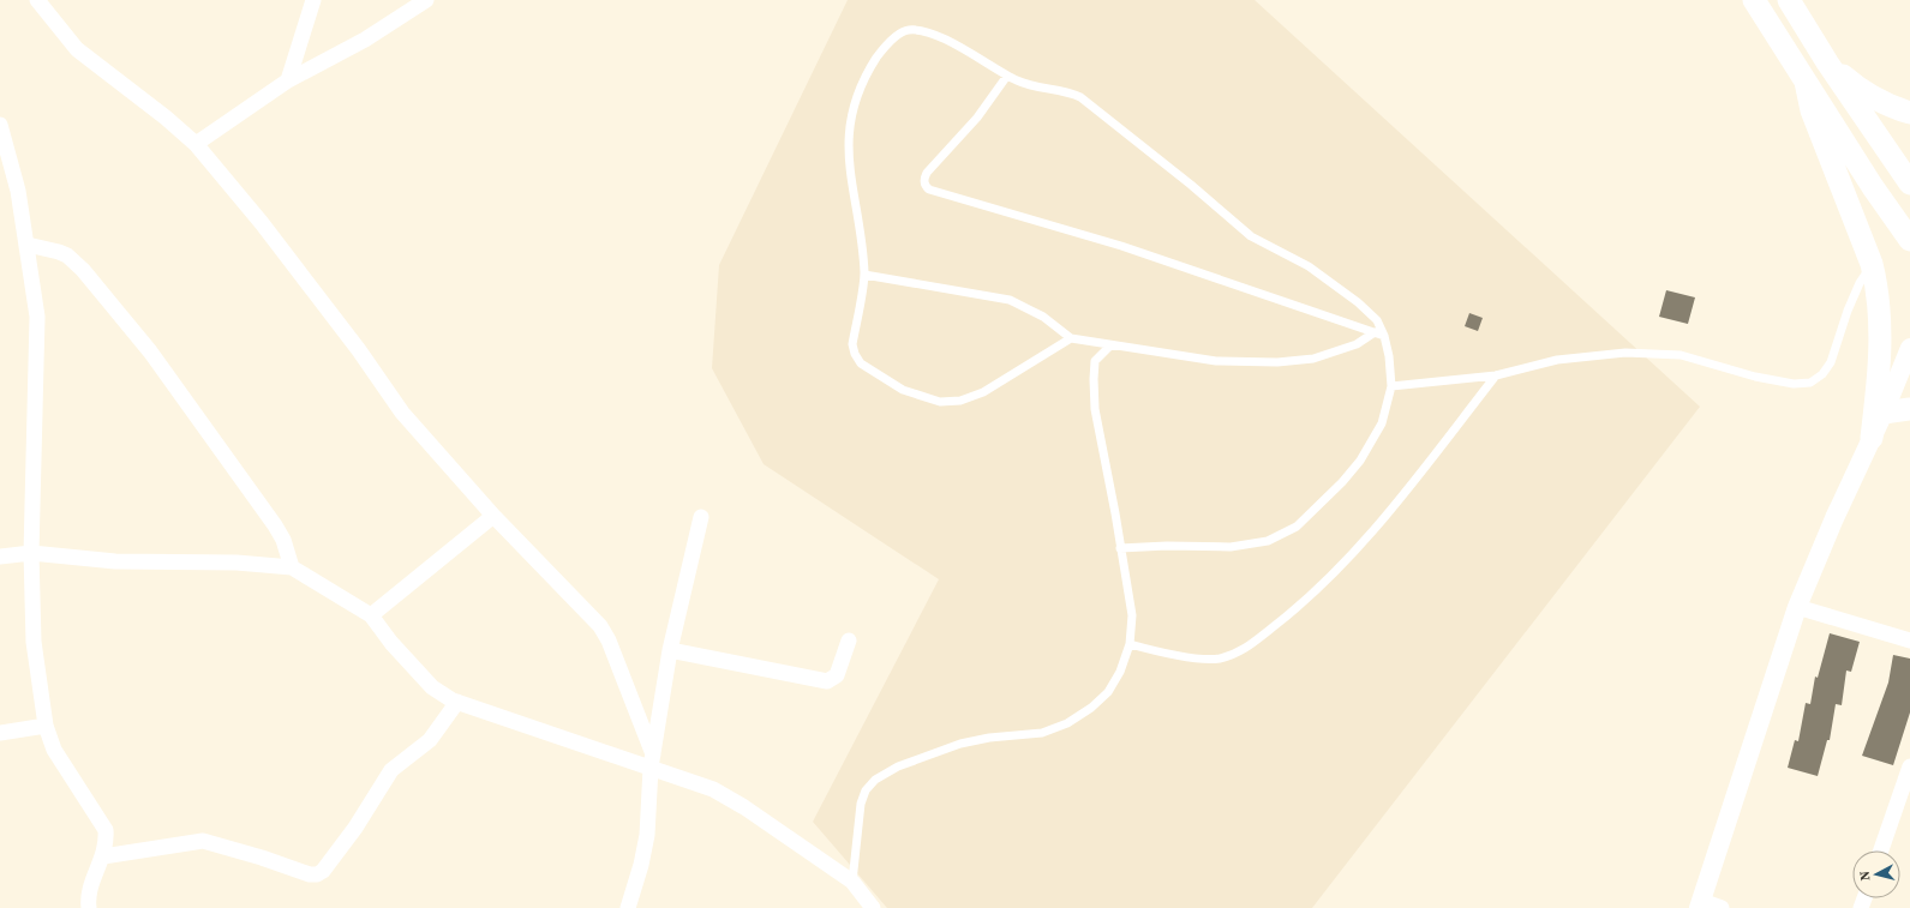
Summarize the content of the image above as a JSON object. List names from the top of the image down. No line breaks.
{"north":"left"}
